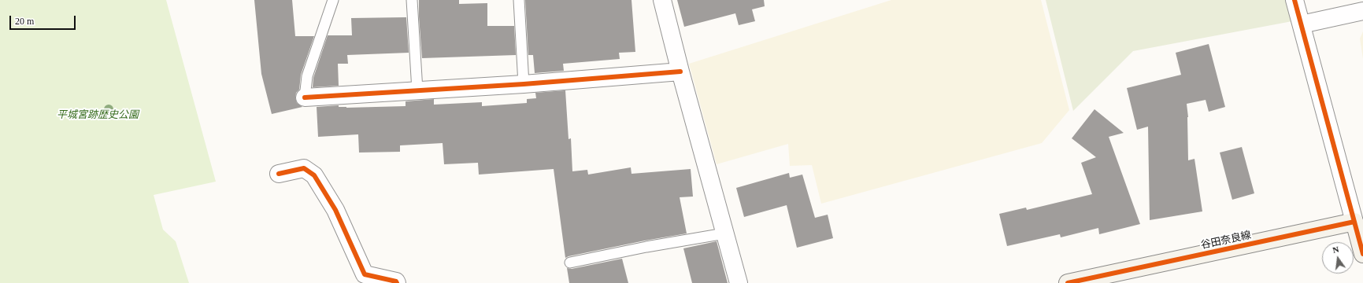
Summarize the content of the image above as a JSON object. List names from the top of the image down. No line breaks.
{"streets":{"main road":["谷田奈良線"]},"parks":["平城宮跡歴史公園"],"scale_bar":"20 m","north":"top"}
